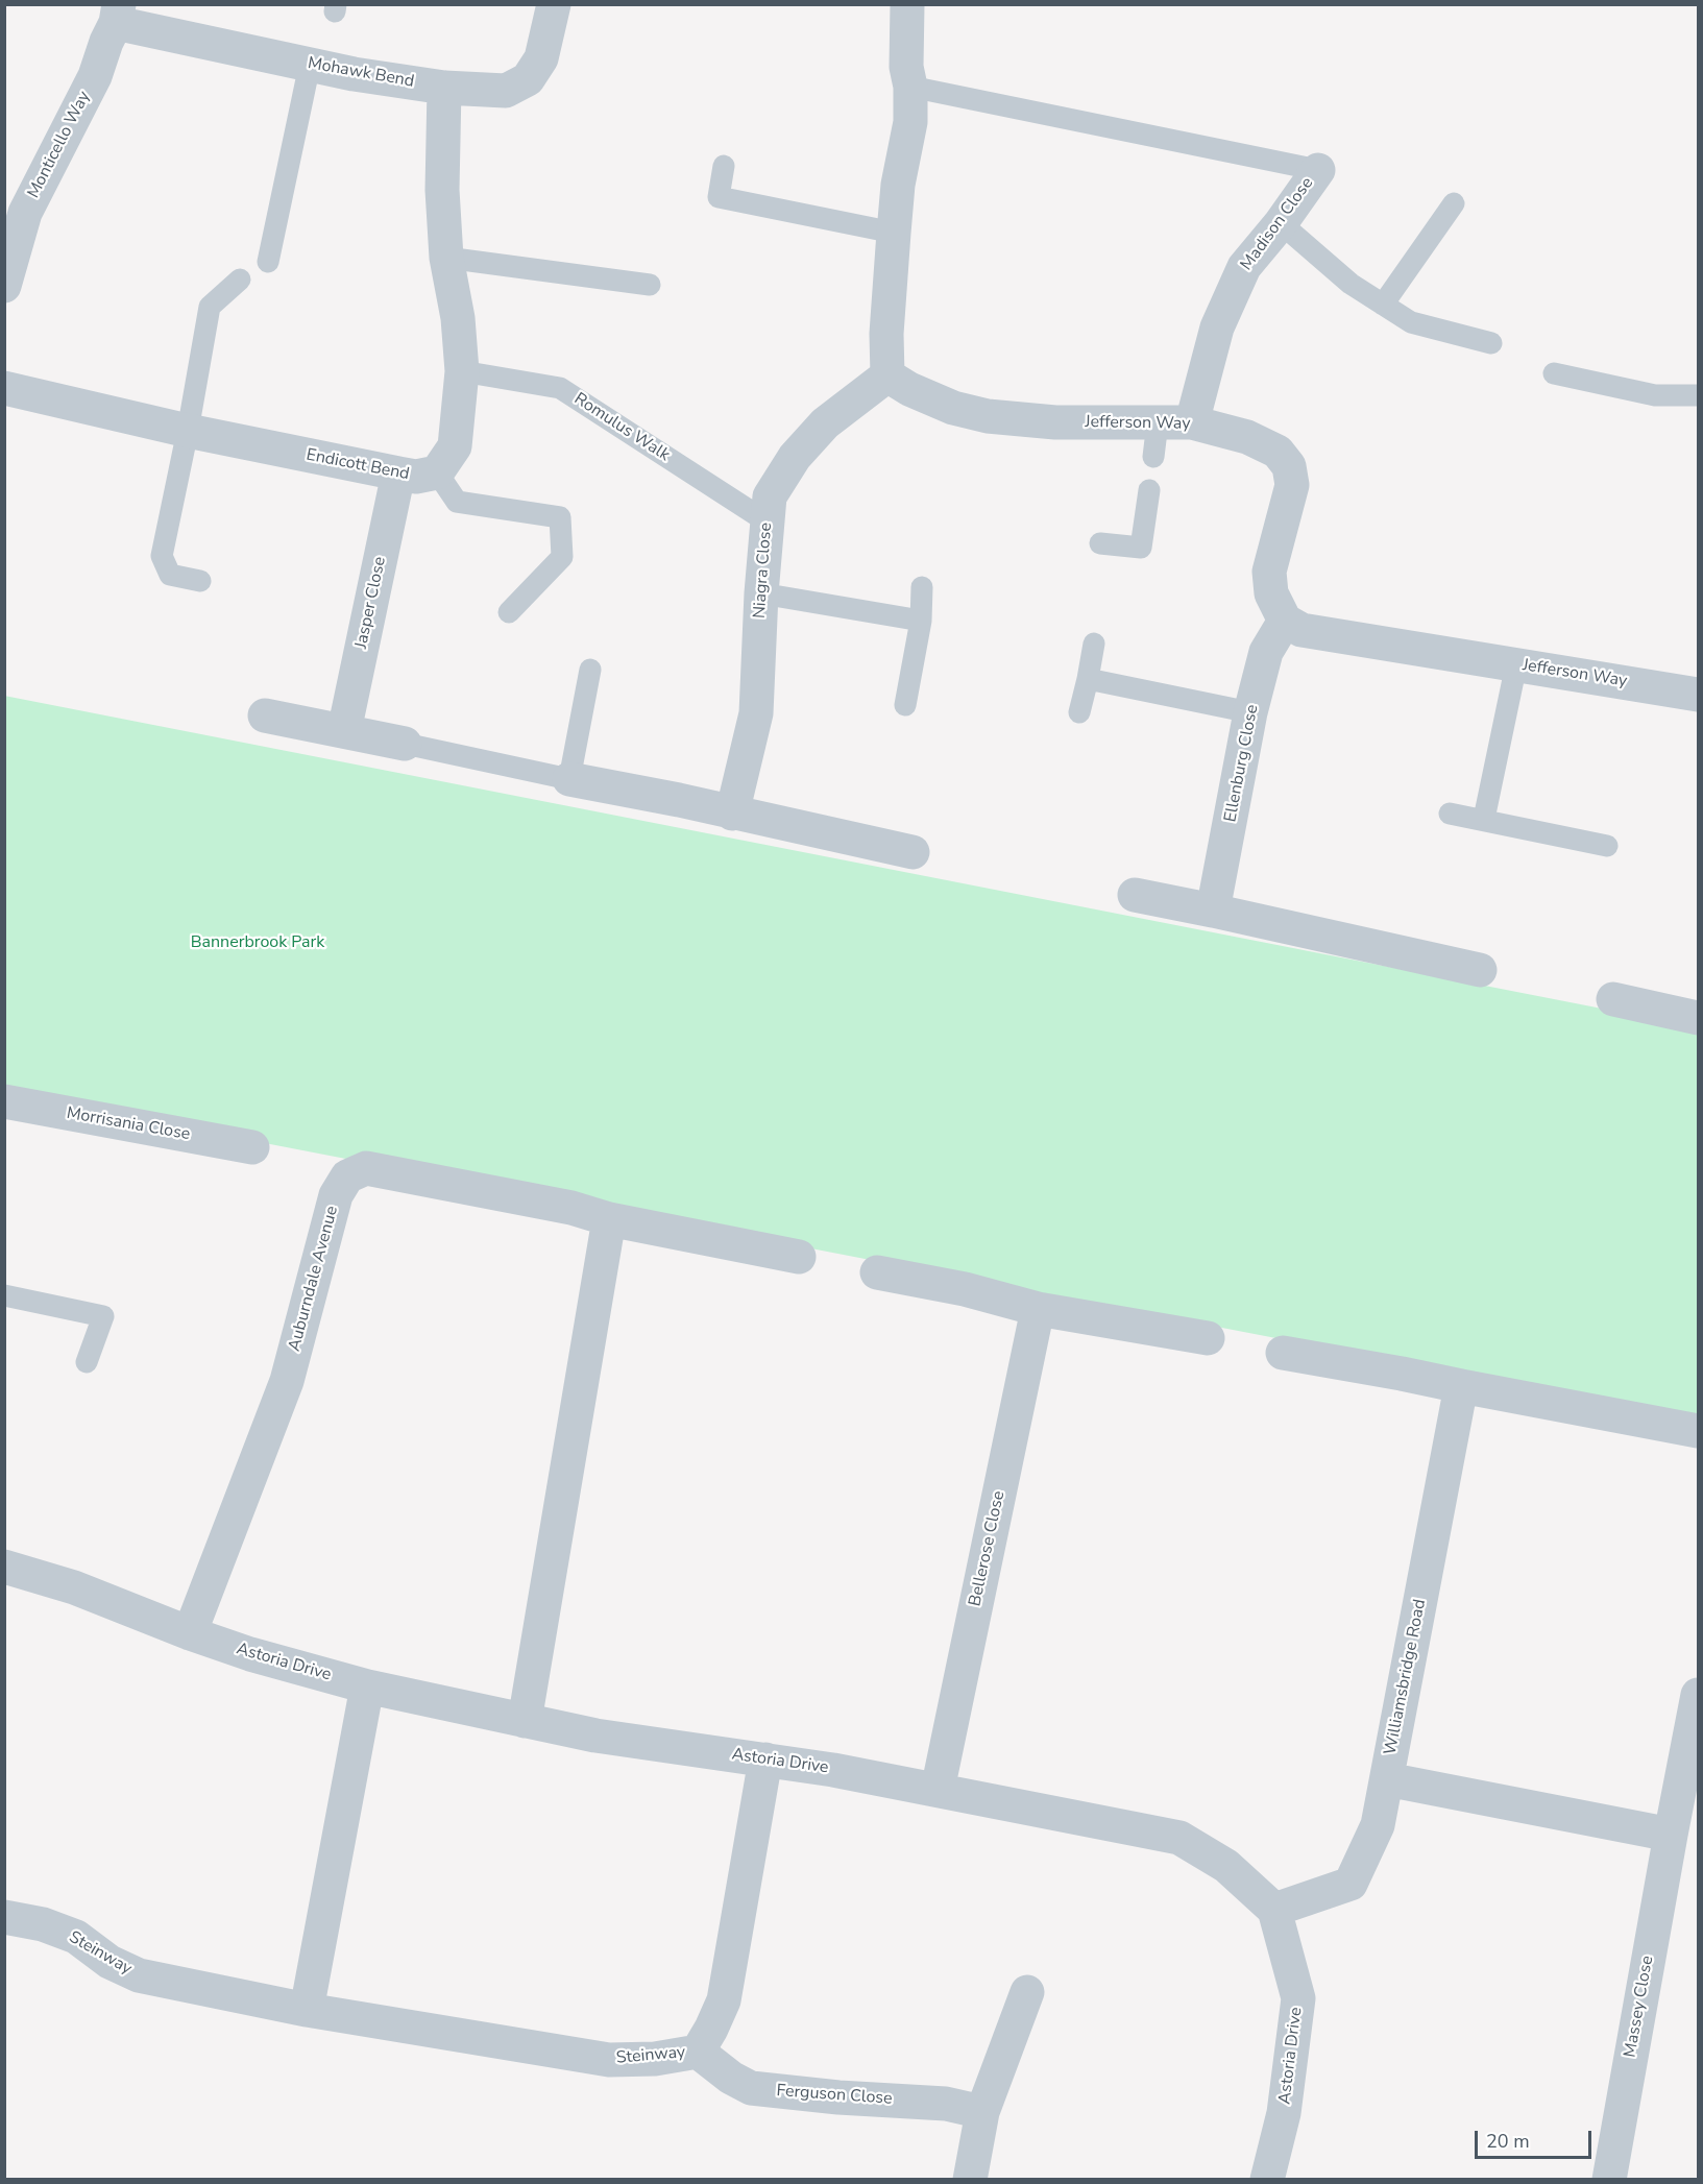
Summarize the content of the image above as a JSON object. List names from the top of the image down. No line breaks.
{"streets":{"street":["Mohawk Bend","Monticello Way","Madison Close","Jefferson Way","Endicott Bend","Niagra Close","Jasper Close","Ellenburg Close","Morrisania Close","Auburndale Avenue","Bellerose Close","Astoria Drive","Williamsbridge Road","Steinway","Massey Close","Ferguson Close"],"lane":["Romulus Walk"]},"crossings":[["Mohawk Bend","Monticello Way"],["Madison Close","Jefferson Way"],["Jefferson Way","Niagra Close"],["Jefferson Way","Ellenburg Close"],["Romulus Walk","Niagra Close"],["Endicott Bend","Jasper Close"],["Auburndale Avenue","Astoria Drive"],["Bellerose Close","Astoria Drive"],["Astoria Drive","Williamsbridge Road"],["Astoria Drive","Steinway"],["Steinway","Ferguson Close"]],"parks":["Bannerbrook Park"],"scale_bar":"20 m"}
